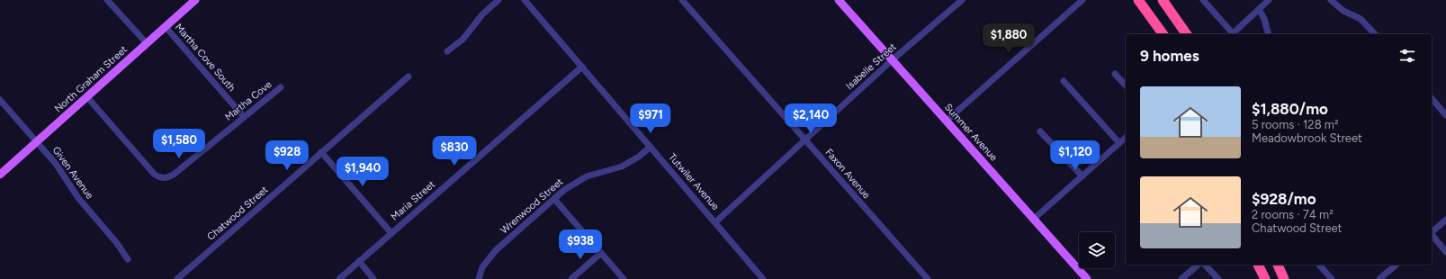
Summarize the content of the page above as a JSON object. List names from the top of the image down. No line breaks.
{"streets":{"main road":["North Graham Street","Summer Avenue"],"street":["Martha Cove South","Isabelle Street","Martha Cove","Given Avenue","Faxon Avenue","Tutwiler Avenue","Maria Street","Wrenwood Street","Chatwood Street"]},"crossings":[["Martha Cove South","North Graham Street"],["Martha Cove South","Martha Cove"],["Isabelle Street","Summer Avenue"],["Isabelle Street","Faxon Avenue"],["Isabelle Street","Tutwiler Avenue"],["North Graham Street","Martha Cove"],["North Graham Street","Given Avenue"],["Tutwiler Avenue","Maria Street"],["Tutwiler Avenue","Wrenwood Street"]],"page":{"price":["$1,880","$971","$2,140","$1,580","$830","$928","$1,120","$1,940","$938"],"heading":"9 homes","list":[{"name":"$1,880/mo","note":"5 rooms · 128 m² · Meadowbrook Street"},{"name":"$928/mo","note":"2 rooms · 74 m² · Chatwood Street"}]}}
